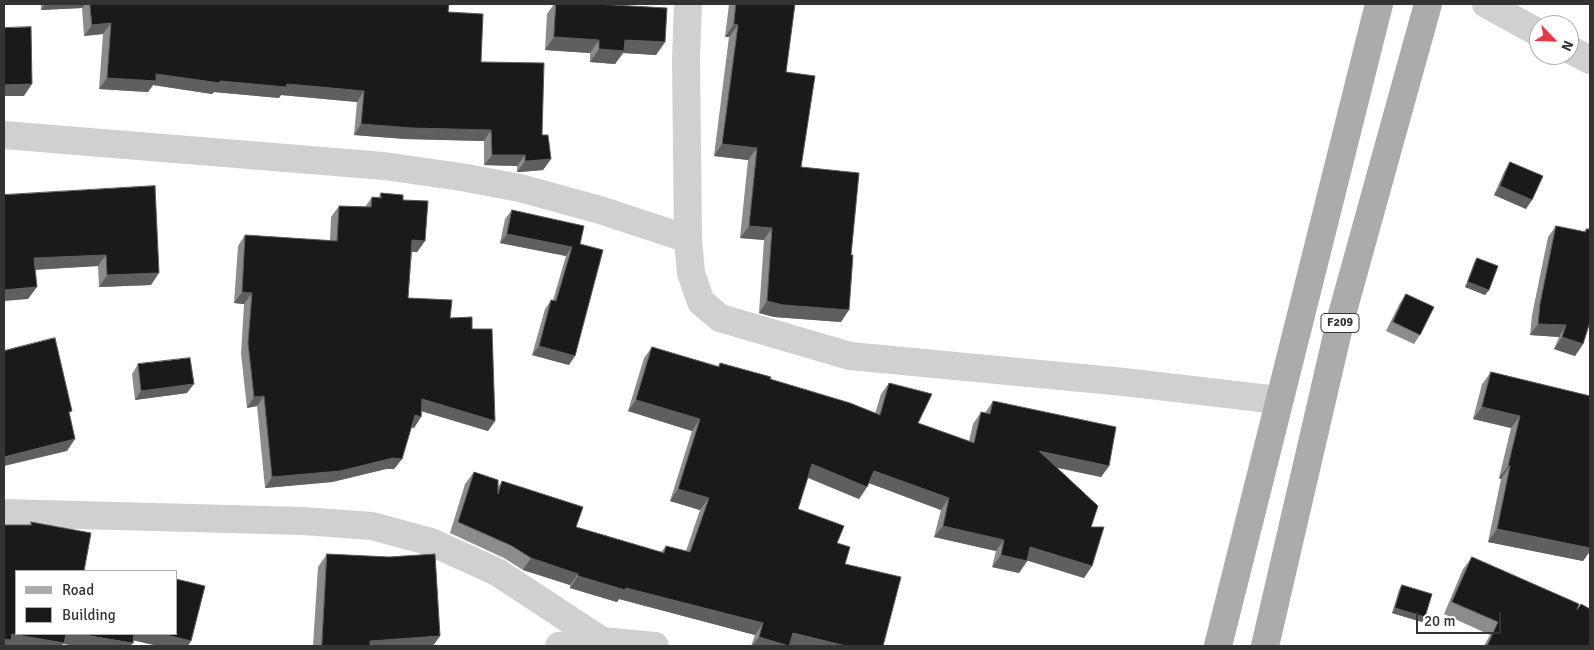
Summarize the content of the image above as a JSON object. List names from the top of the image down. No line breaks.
{"streets":{"main road":["F209"]},"legend":["Road","Building"],"scale_bar":"20 m","north":"bottom right"}
